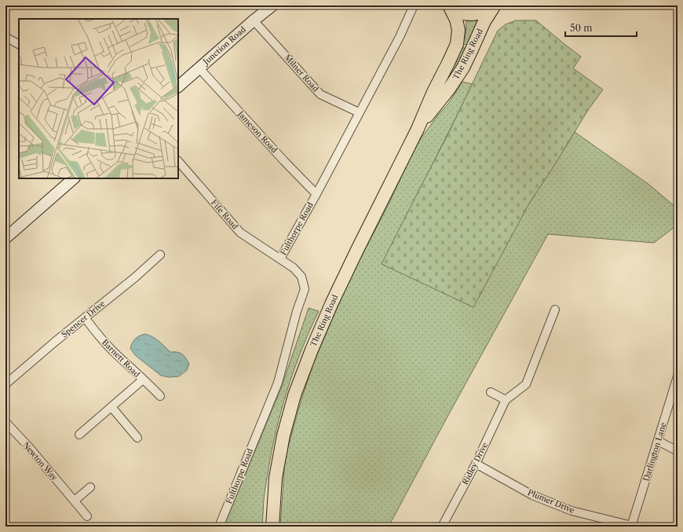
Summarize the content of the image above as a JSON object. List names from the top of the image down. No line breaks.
{"streets":{"main road":["Junction Road","The Ring Road"],"street":["Milner Road","Jameson Road","Fife Road","Fulthorpe Road","Spencer Drive","Barnett Road","Darlington Lane","Newton Way","Ridley Drive","Plumer Drive"]},"crossings":[["Junction Road","Milner Road"],["Junction Road","Jameson Road"],["Milner Road","Fulthorpe Road"],["Jameson Road","Fulthorpe Road"],["Fife Road","Fulthorpe Road"],["Spencer Drive","Barnett Road"],["Darlington Lane","Plumer Drive"],["Ridley Drive","Plumer Drive"]],"scale_bar":"50 m"}
